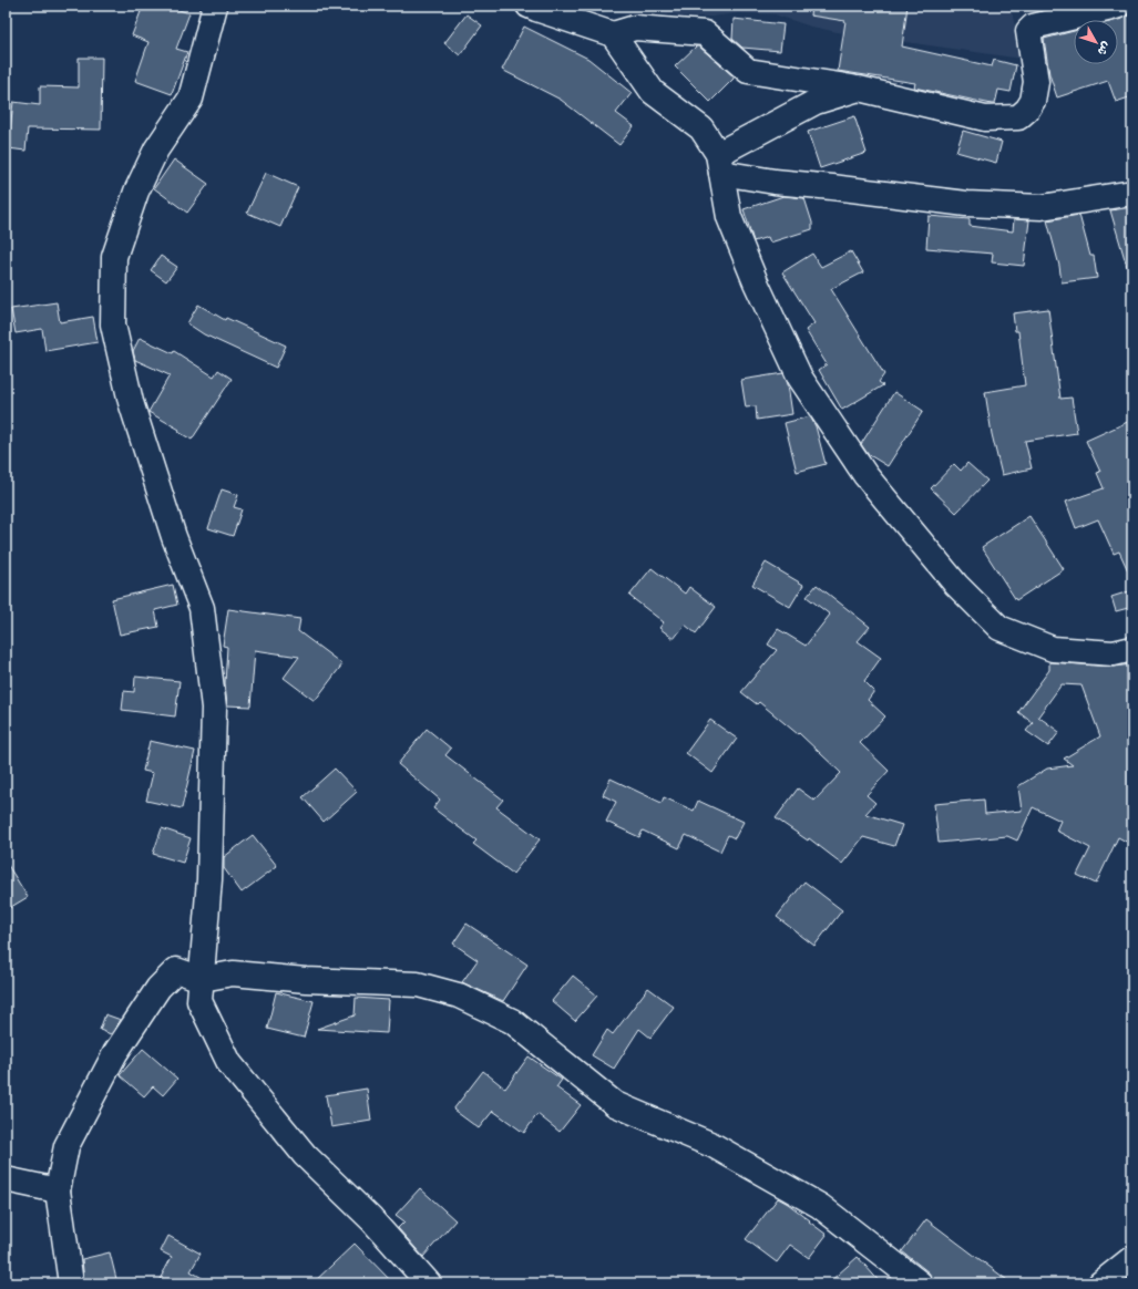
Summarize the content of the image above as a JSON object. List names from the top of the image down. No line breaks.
{"north":"bottom right"}
